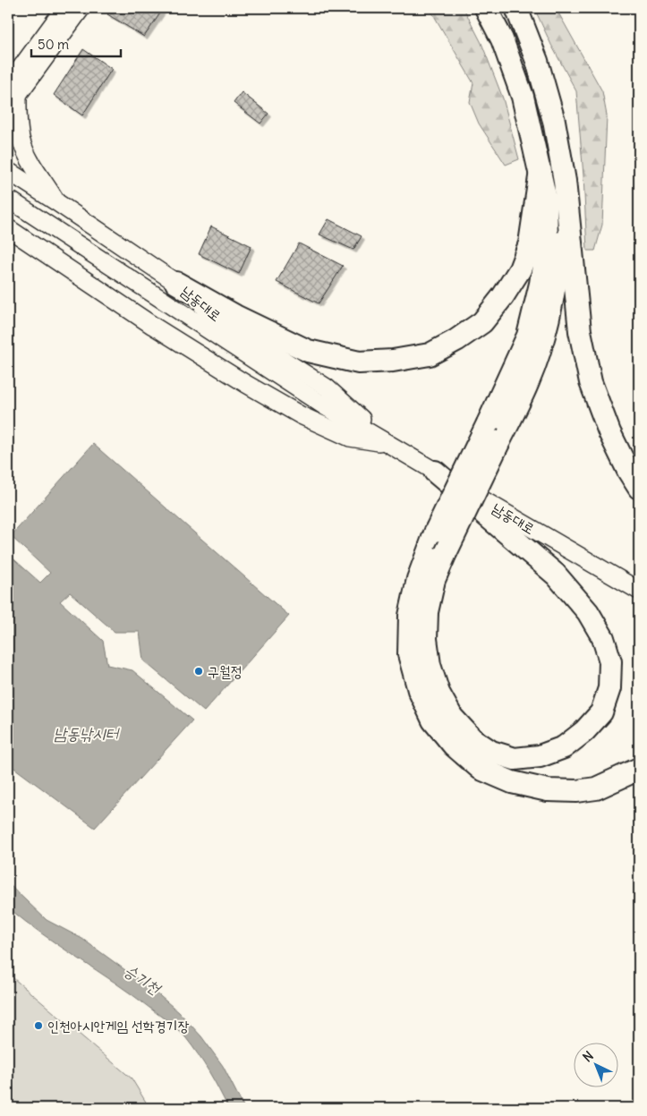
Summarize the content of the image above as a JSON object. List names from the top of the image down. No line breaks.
{"streets":{"main road":["남동대로"]},"water":["남동낚시터","승기천"],"places":["구월정","인천아시안게임 선학경기장"],"scale_bar":"50 m","north":"top left"}
